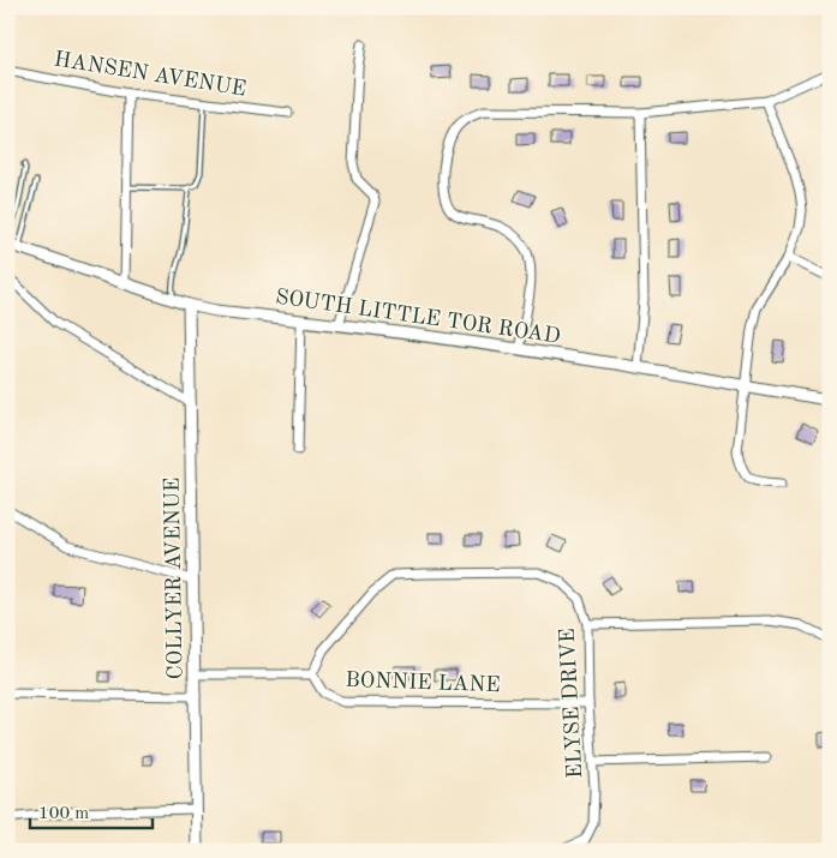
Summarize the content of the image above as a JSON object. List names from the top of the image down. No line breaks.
{"streets":{"street":["HANSEN AVENUE","SOUTH LITTLE TOR ROAD","COLLYER AVENUE","BONNIE LANE","ELYSE DRIVE"]},"crossings":[["SOUTH LITTLE TOR ROAD","COLLYER AVENUE"],["BONNIE LANE","ELYSE DRIVE"]],"scale_bar":"100 m"}
